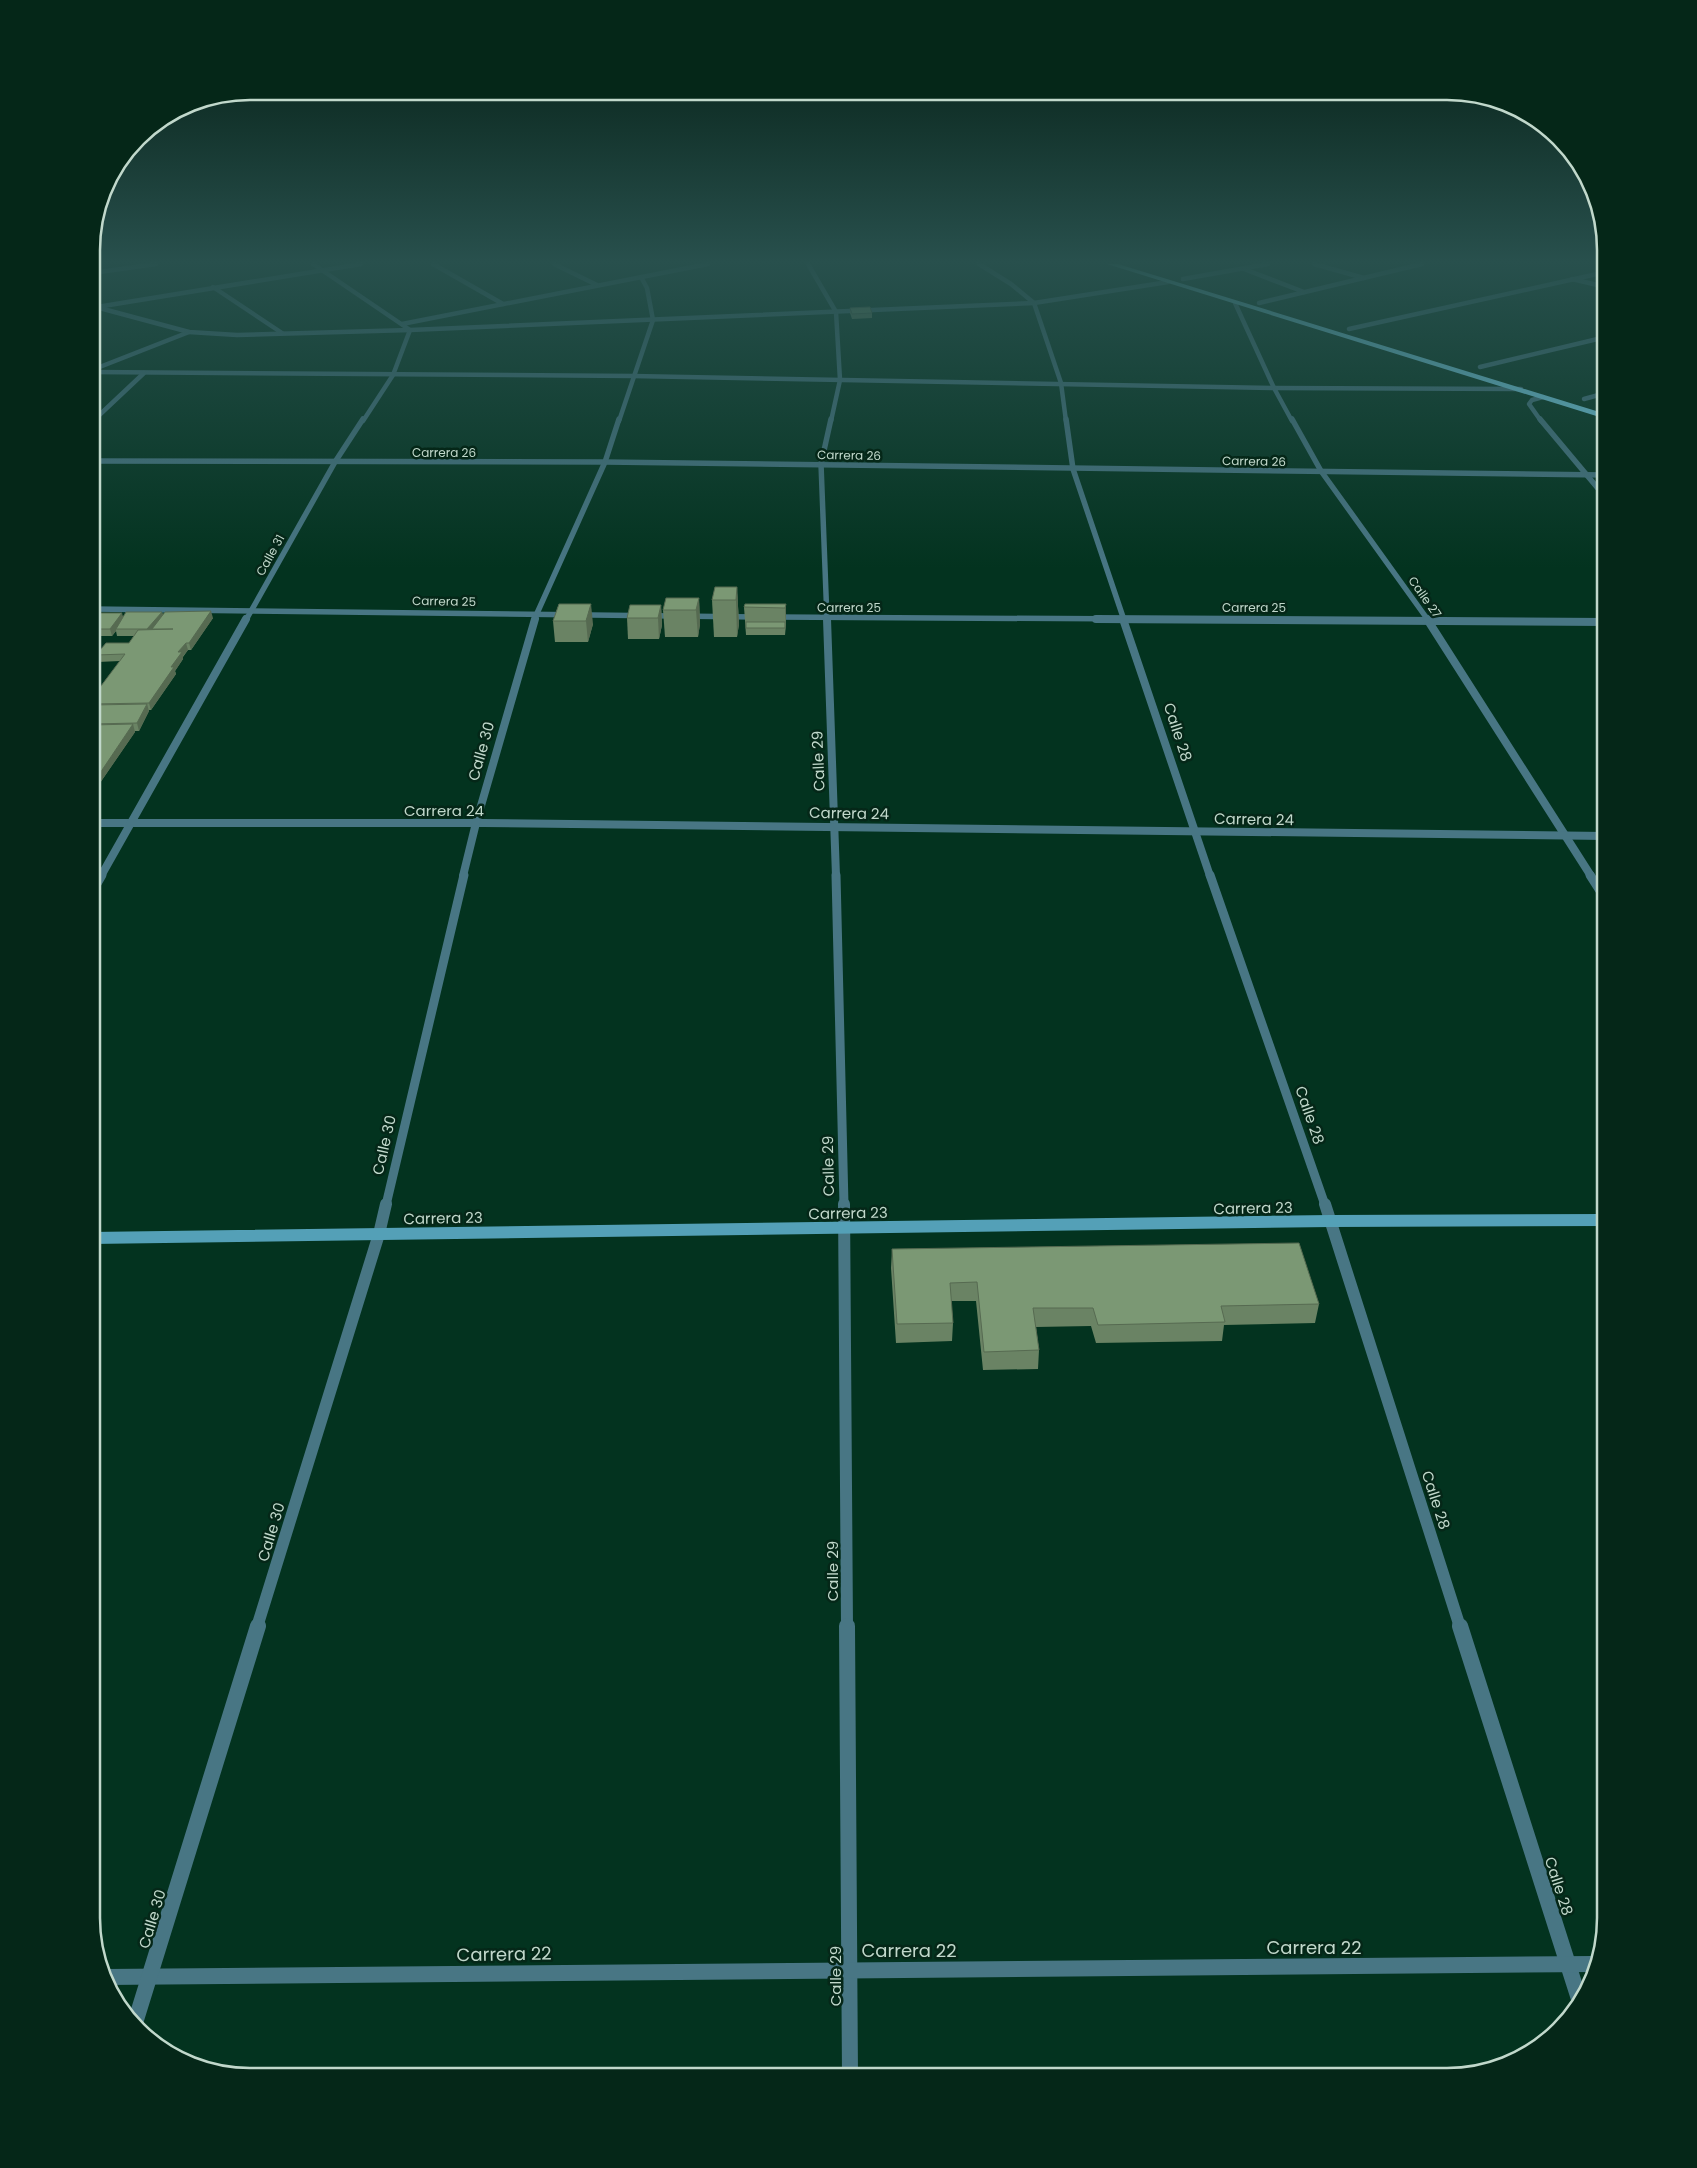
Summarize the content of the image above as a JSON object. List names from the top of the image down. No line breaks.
{"streets":{"street":["Carrera 26","Calle 31","Calle 27","Carrera 25","Calle 28","Calle 30","Calle 29","Carrera 24","Carrera 23","Carrera 22"]},"crossings":[["Carrera 26","Calle 31"],["Carrera 26","Calle 27"],["Carrera 26","Calle 28"],["Carrera 26","Calle 30"],["Carrera 26","Calle 29"],["Calle 31","Carrera 25"],["Calle 31","Carrera 24"],["Calle 27","Carrera 25"],["Calle 27","Carrera 24"],["Carrera 25","Calle 28"],["Carrera 25","Calle 30"],["Carrera 25","Calle 29"],["Calle 28","Carrera 24"],["Calle 28","Carrera 23"],["Calle 28","Carrera 22"],["Calle 30","Carrera 24"],["Calle 30","Carrera 23"],["Calle 30","Carrera 22"],["Calle 29","Carrera 24"],["Calle 29","Carrera 23"],["Calle 29","Carrera 22"]]}
